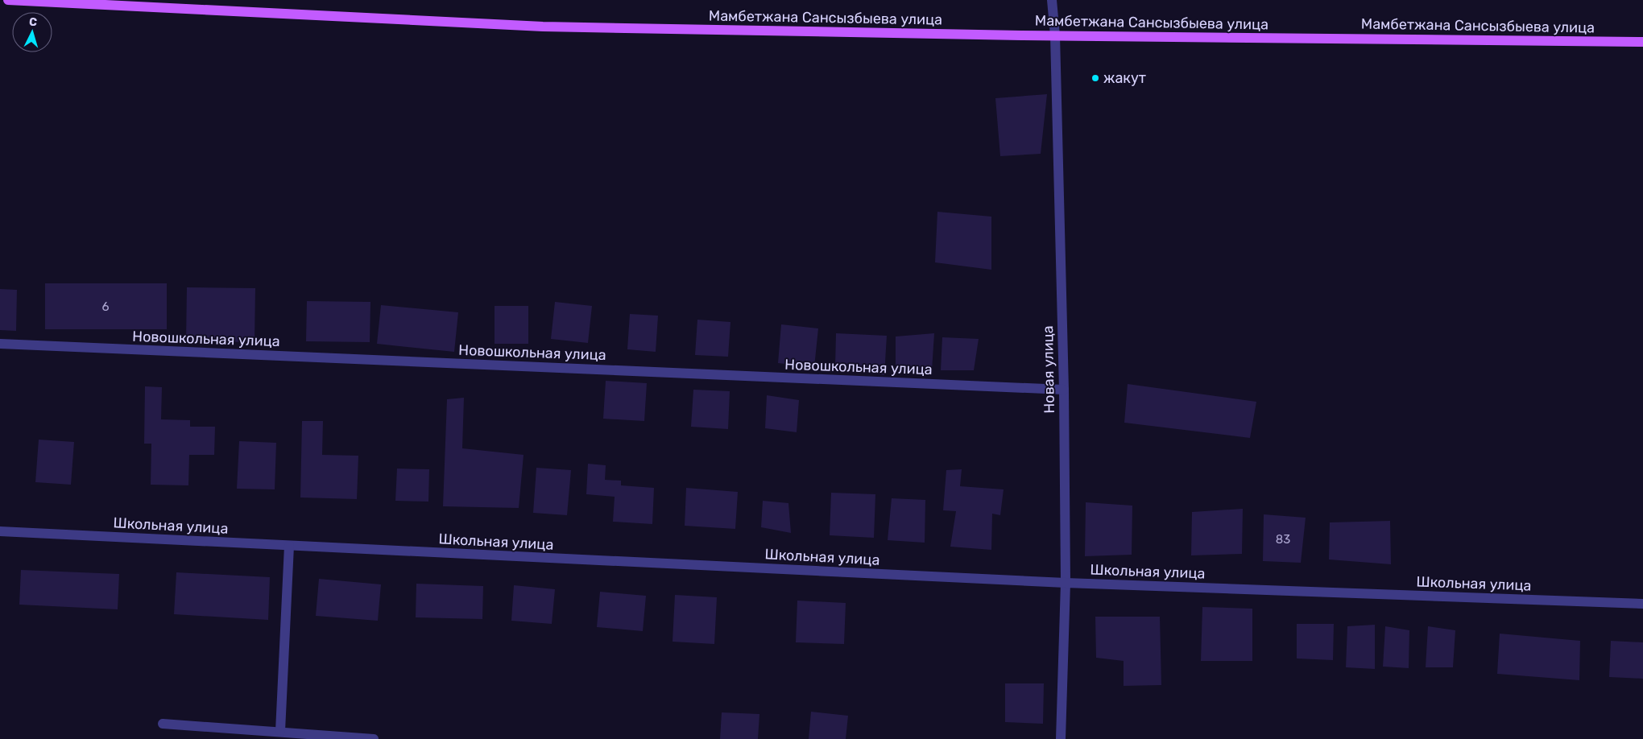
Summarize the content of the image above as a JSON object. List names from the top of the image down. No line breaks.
{"streets":{"main road":["Мамбетжана Сансызбыева улица"],"street":["Новошкольная улица","Новая улица","Школьная улица"]},"crossings":[["Мамбетжана Сансызбыева улица","Новая улица"],["Новошкольная улица","Новая улица"],["Новая улица","Школьная улица"]],"places":["жакут"],"house_numbers":["6","83"],"north":"top"}
